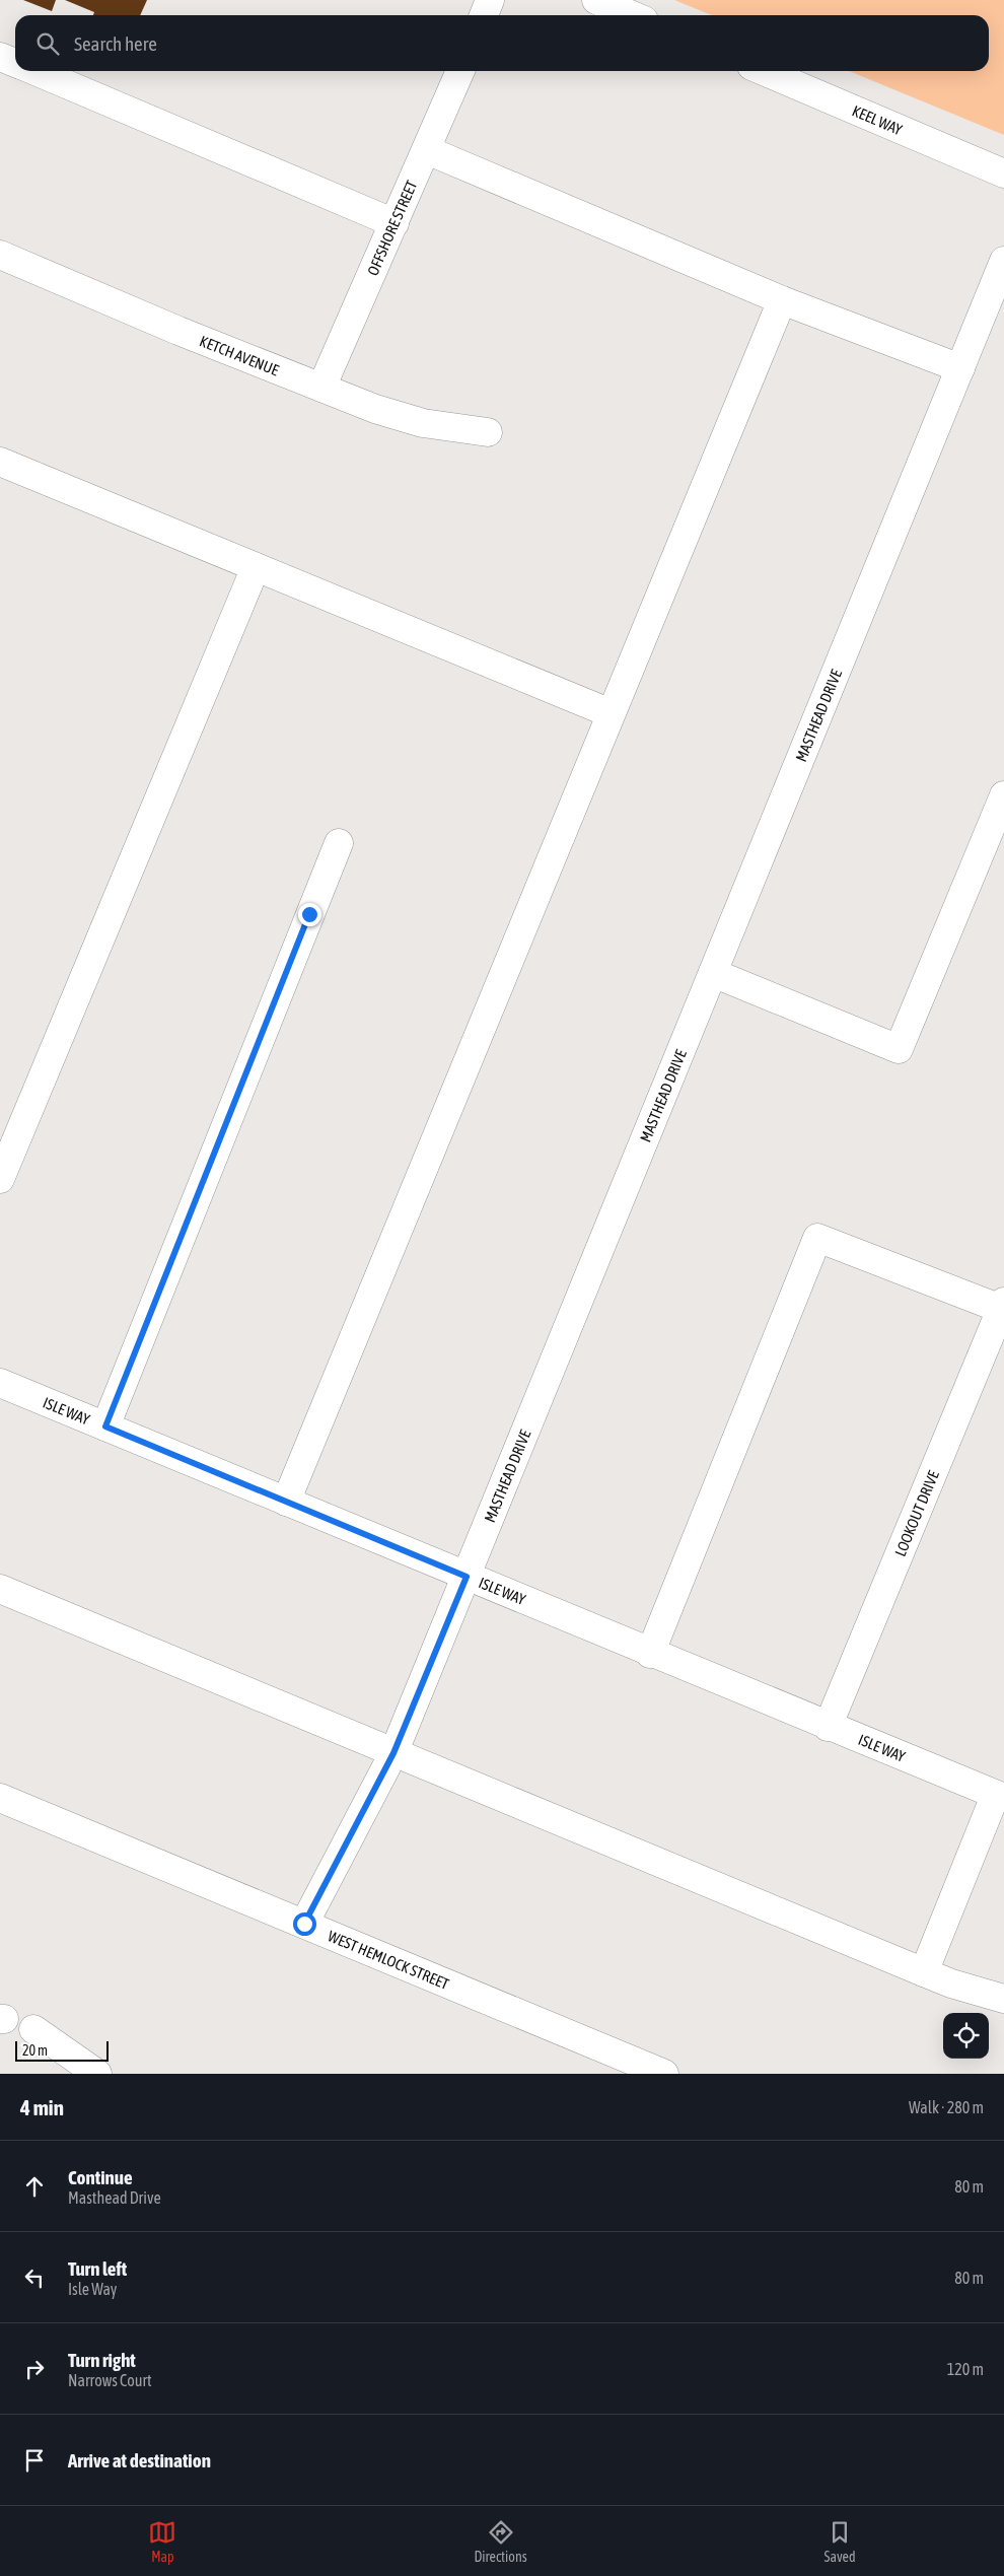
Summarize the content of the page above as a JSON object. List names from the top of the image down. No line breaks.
{"streets":{"street":["KEEL WAY","OFFSHORE STREET","KETCH AVENUE","MASTHEAD DRIVE","ISLE WAY","LOOKOUT DRIVE","WEST HEMLOCK STREET"]},"crossings":[["OFFSHORE STREET","KETCH AVENUE"],["MASTHEAD DRIVE","ISLE WAY"],["MASTHEAD DRIVE","WEST HEMLOCK STREET"],["ISLE WAY","LOOKOUT DRIVE"]],"scale_bar":"20 m","page":{"search":"Search here","scale":"20 m","heading":["4 min","Walk · 280 m"],"list":[["Continue","Masthead Drive","80 m"],["Turn left","Isle Way","80 m"],["Turn right","Narrows Court","120 m"],"Arrive at destination"],"nav":["Map","Directions","Saved"]}}
